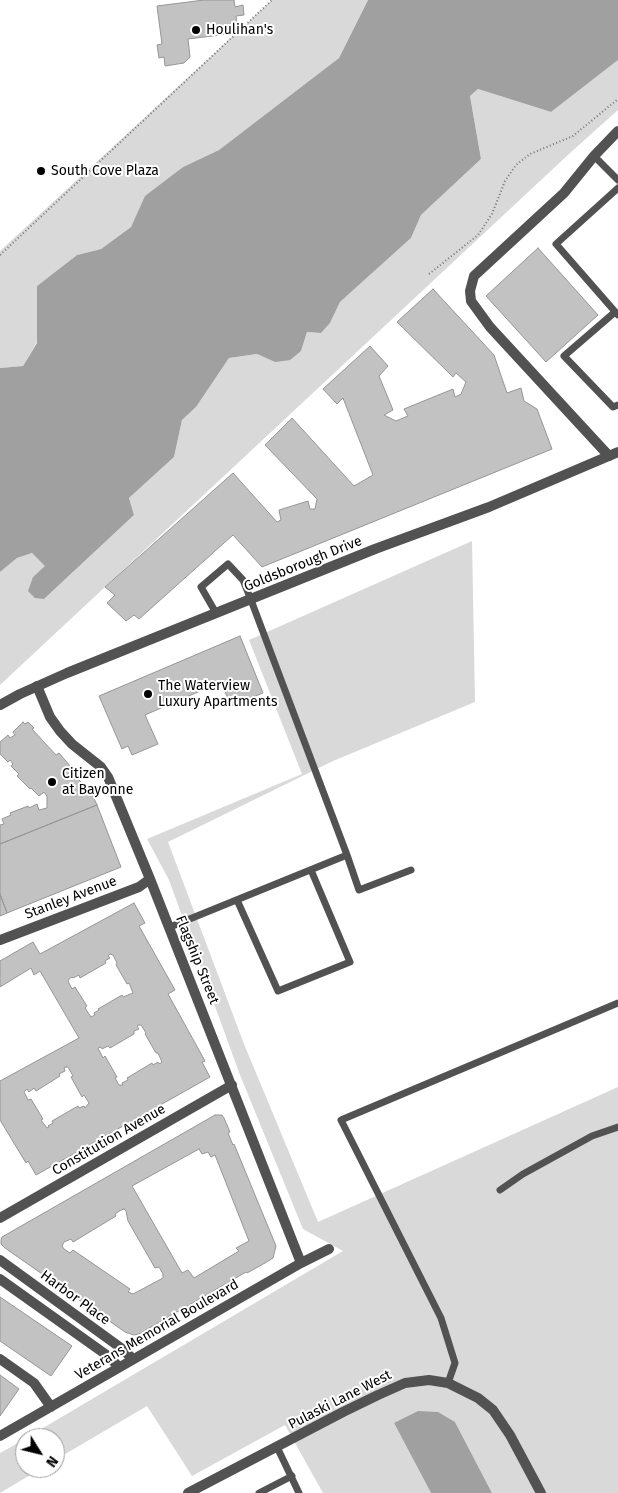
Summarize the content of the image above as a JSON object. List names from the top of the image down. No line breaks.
{"streets":{"street":["Goldsborough Drive","Stanley Avenue","Flagship Street","Constitution Avenue","Harbor Place","Veterans Memorial Boulevard","Pulaski Lane West"]},"crossings":[["Goldsborough Drive","Flagship Street"],["Stanley Avenue","Flagship Street"],["Flagship Street","Constitution Avenue"],["Flagship Street","Veterans Memorial Boulevard"],["Harbor Place","Veterans Memorial Boulevard"]],"places":["Houlihan's","South Cove Plaza","The Waterview Luxury Apartments","Citizen at Bayonne"],"north":"bottom right"}
